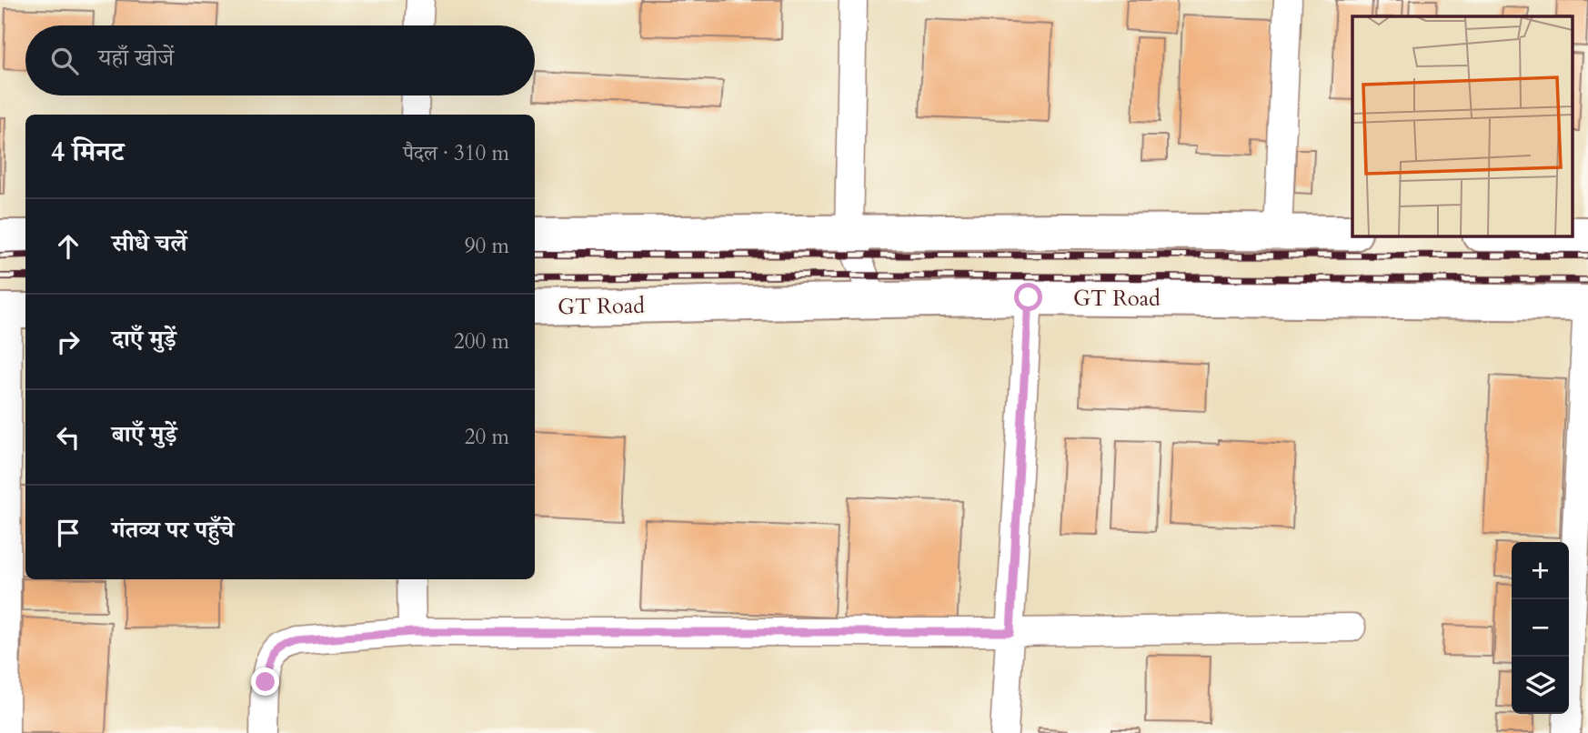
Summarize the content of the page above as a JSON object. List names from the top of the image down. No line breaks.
{"streets":{"highway":["GT Road"]},"page":{"search":"यहाँ खोजें","heading":["4 मिनट","पैदल · 310 m"],"list":[["सीधे चलें","90 m"],["दाएँ मुड़ें","200 m"],["बाएँ मुड़ें","20 m"],"गंतव्य पर पहुँचे"],"map_buttons":["+","−"]}}
